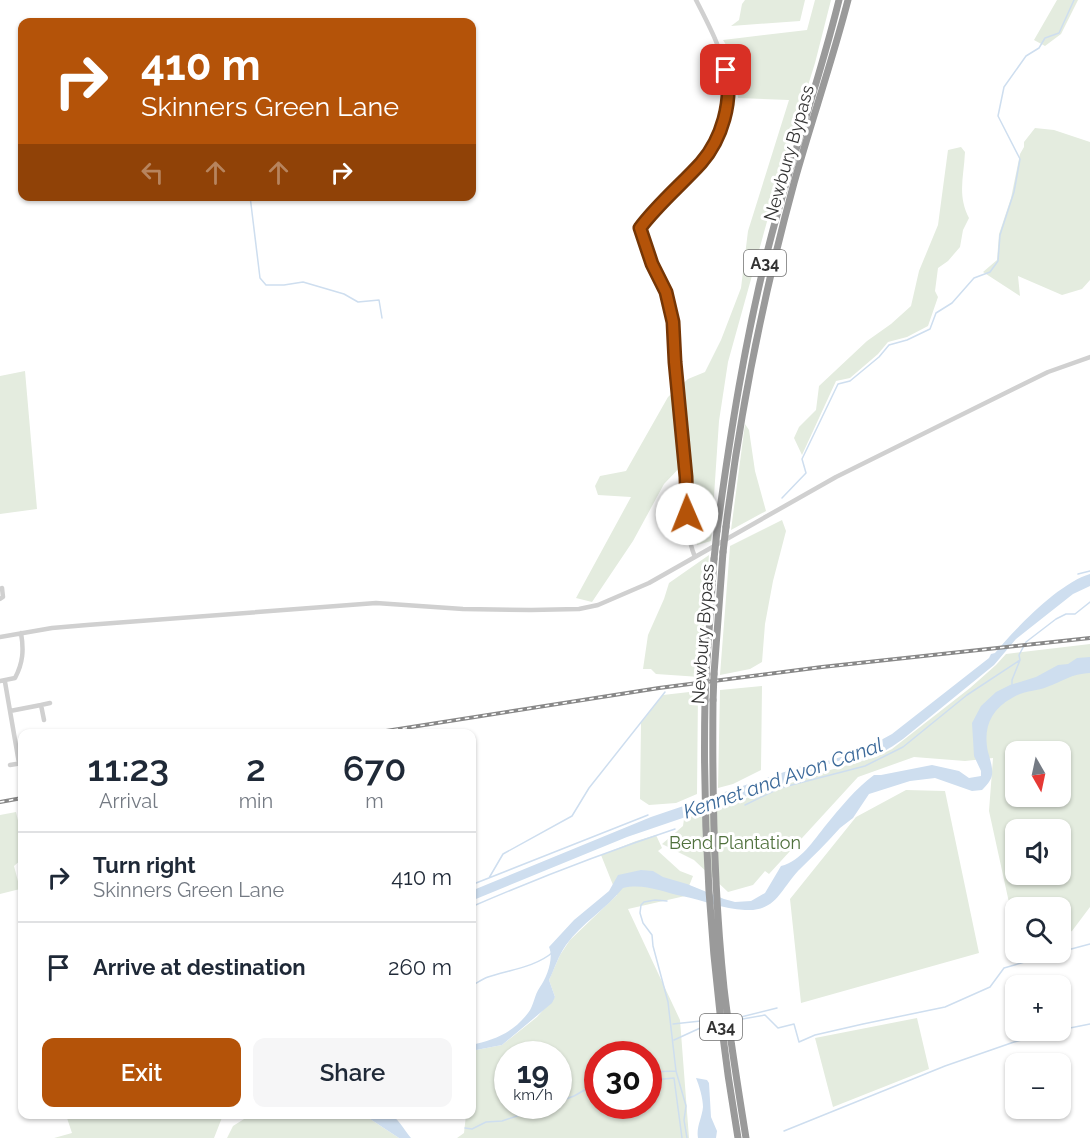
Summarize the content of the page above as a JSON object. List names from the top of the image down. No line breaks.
{"streets":{"highway":["Newbury Bypass","A34"]},"water":["Kennet and Avon Canal"],"parks":["Bend Plantation"],"north":"bottom","page":{"turn":["410 m","Skinners Green Lane"],"eta":["11:23","Arrival","2","min","670","m"],"map_buttons":["+","−"],"list":[{"name":"Turn right","note":"Skinners Green Lane","value":"410 m"},{"name":"Arrive at destination","value":"260 m"}],"buttons":["Exit","Share"],"speed":"19 km/h","limit":"30"}}
